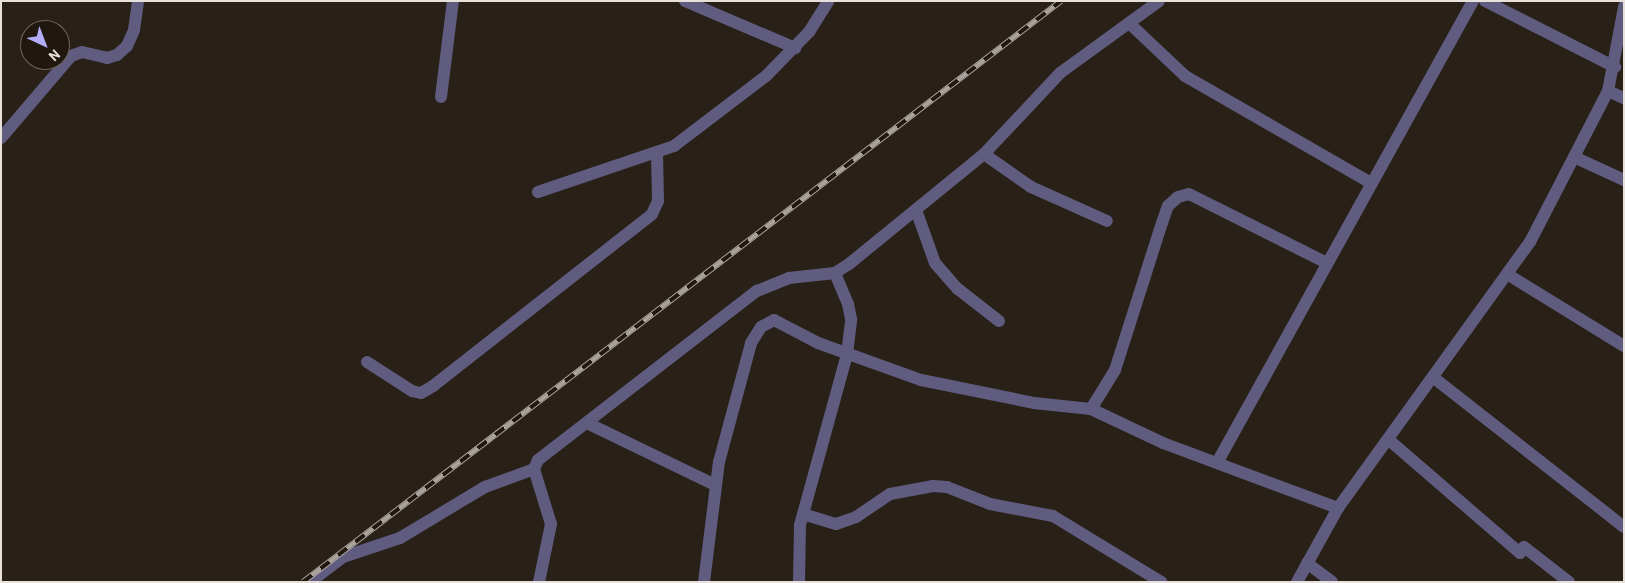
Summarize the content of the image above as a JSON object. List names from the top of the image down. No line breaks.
{"north":"bottom right"}
